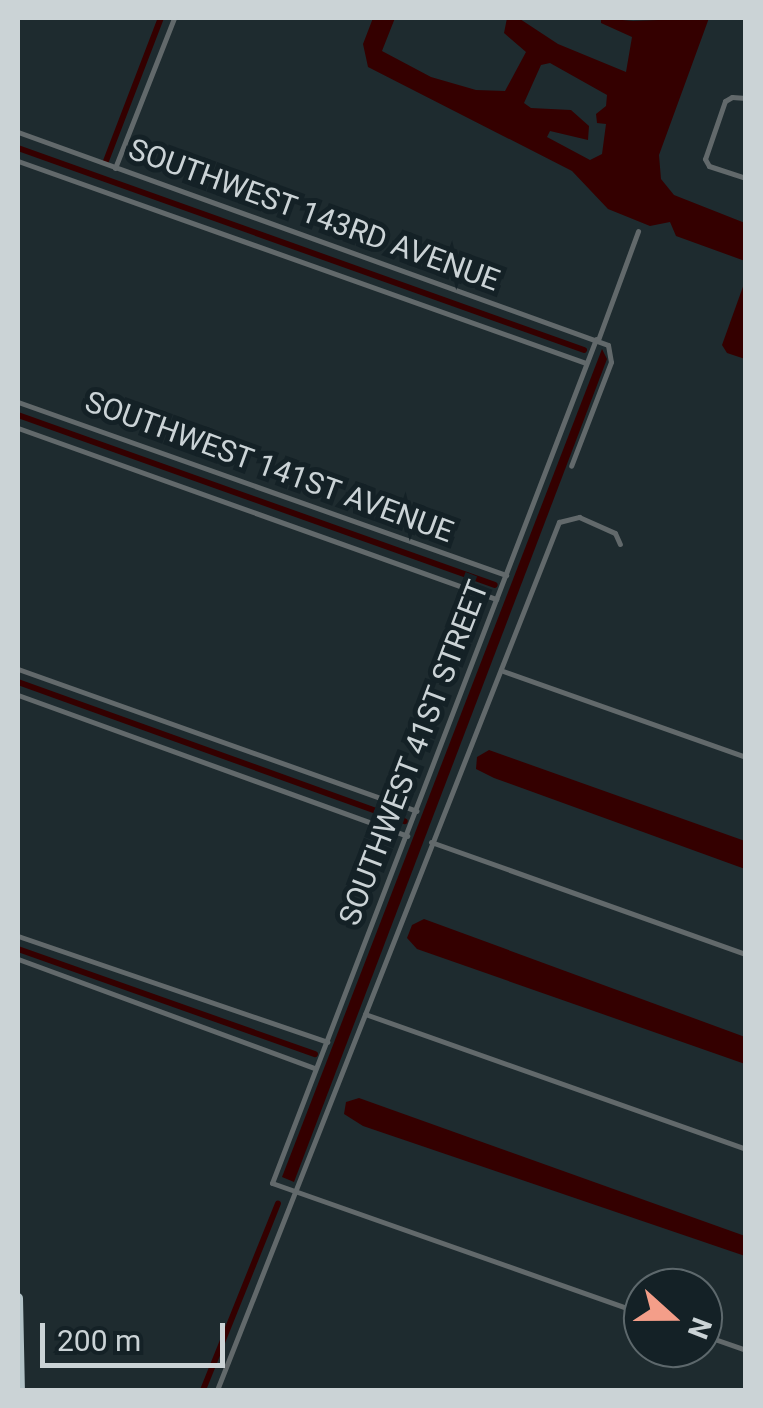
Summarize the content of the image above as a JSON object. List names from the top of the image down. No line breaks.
{"streets":{"street":["SOUTHWEST 143RD AVENUE","SOUTHWEST 141ST AVENUE","SOUTHWEST 41ST STREET"]},"crossings":[["SOUTHWEST 143RD AVENUE","SOUTHWEST 41ST STREET"],["SOUTHWEST 141ST AVENUE","SOUTHWEST 41ST STREET"]],"scale_bar":"200 m","north":"right"}
